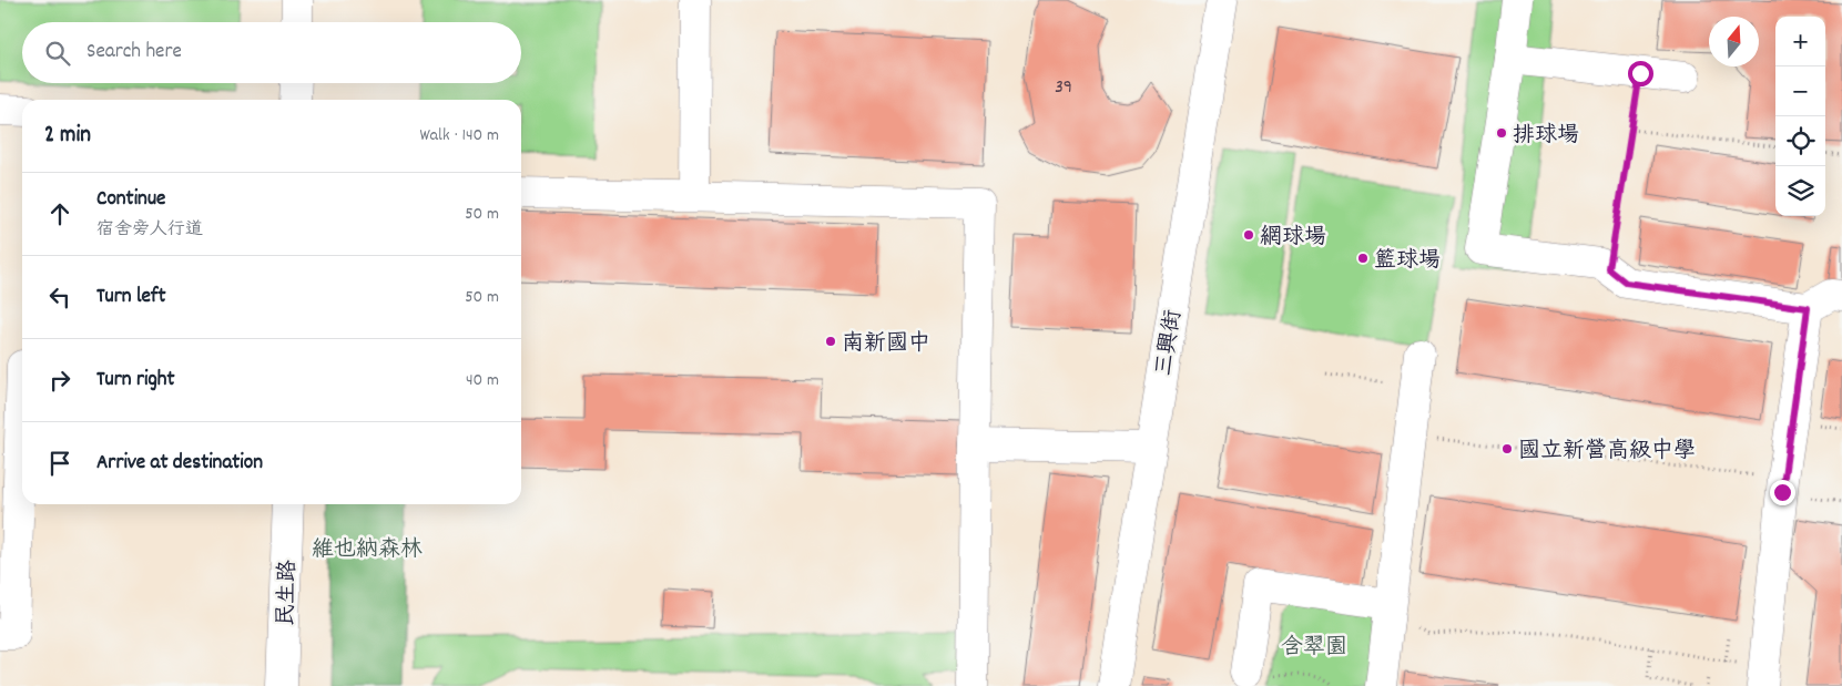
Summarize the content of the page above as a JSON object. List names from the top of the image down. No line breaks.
{"streets":{"street":["三興街","民生路"]},"parks":["維也納森林","含翠園"],"places":["排球場","網球場","籃球場","南新國中","國立新營高級中學"],"house_numbers":["39"],"north":"top","page":{"map_buttons":["+","−"],"search":"Search here","heading":["2 min","Walk · 140 m"],"list":[["Continue","宿舍旁人行道","50 m"],["Turn left","50 m"],["Turn right","40 m"],"Arrive at destination"]}}
